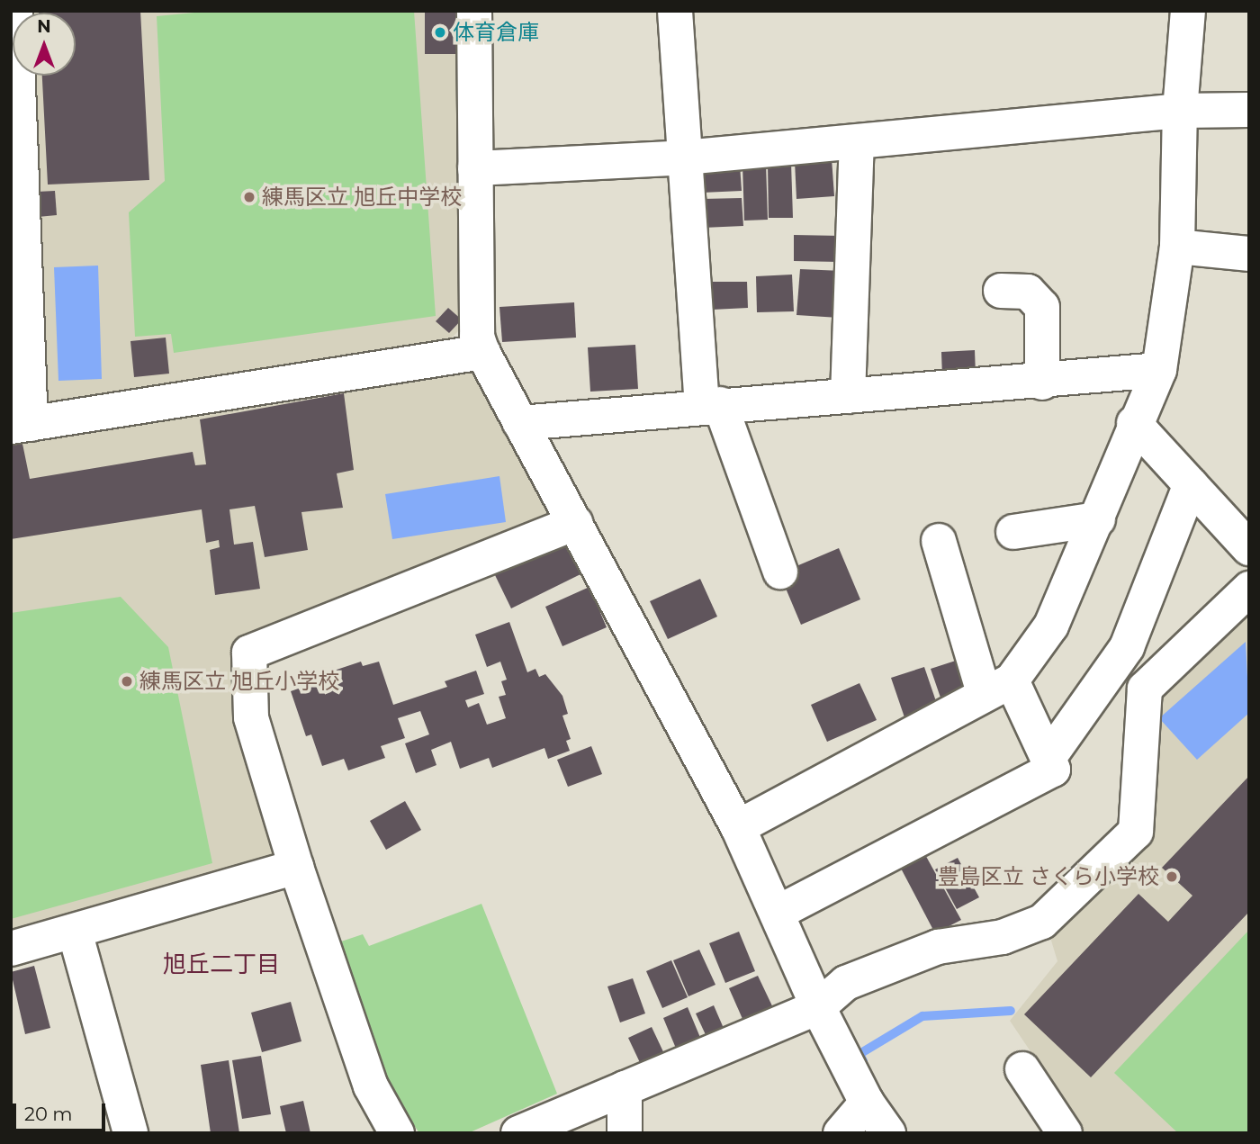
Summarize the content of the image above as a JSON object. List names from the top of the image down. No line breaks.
{"districts":["旭丘二丁目"],"places":["体育倉庫","練馬区立 旭丘中学校","練馬区立 旭丘小学校","豊島区立 さくら小学校"],"scale_bar":"20 m","north":"top"}
